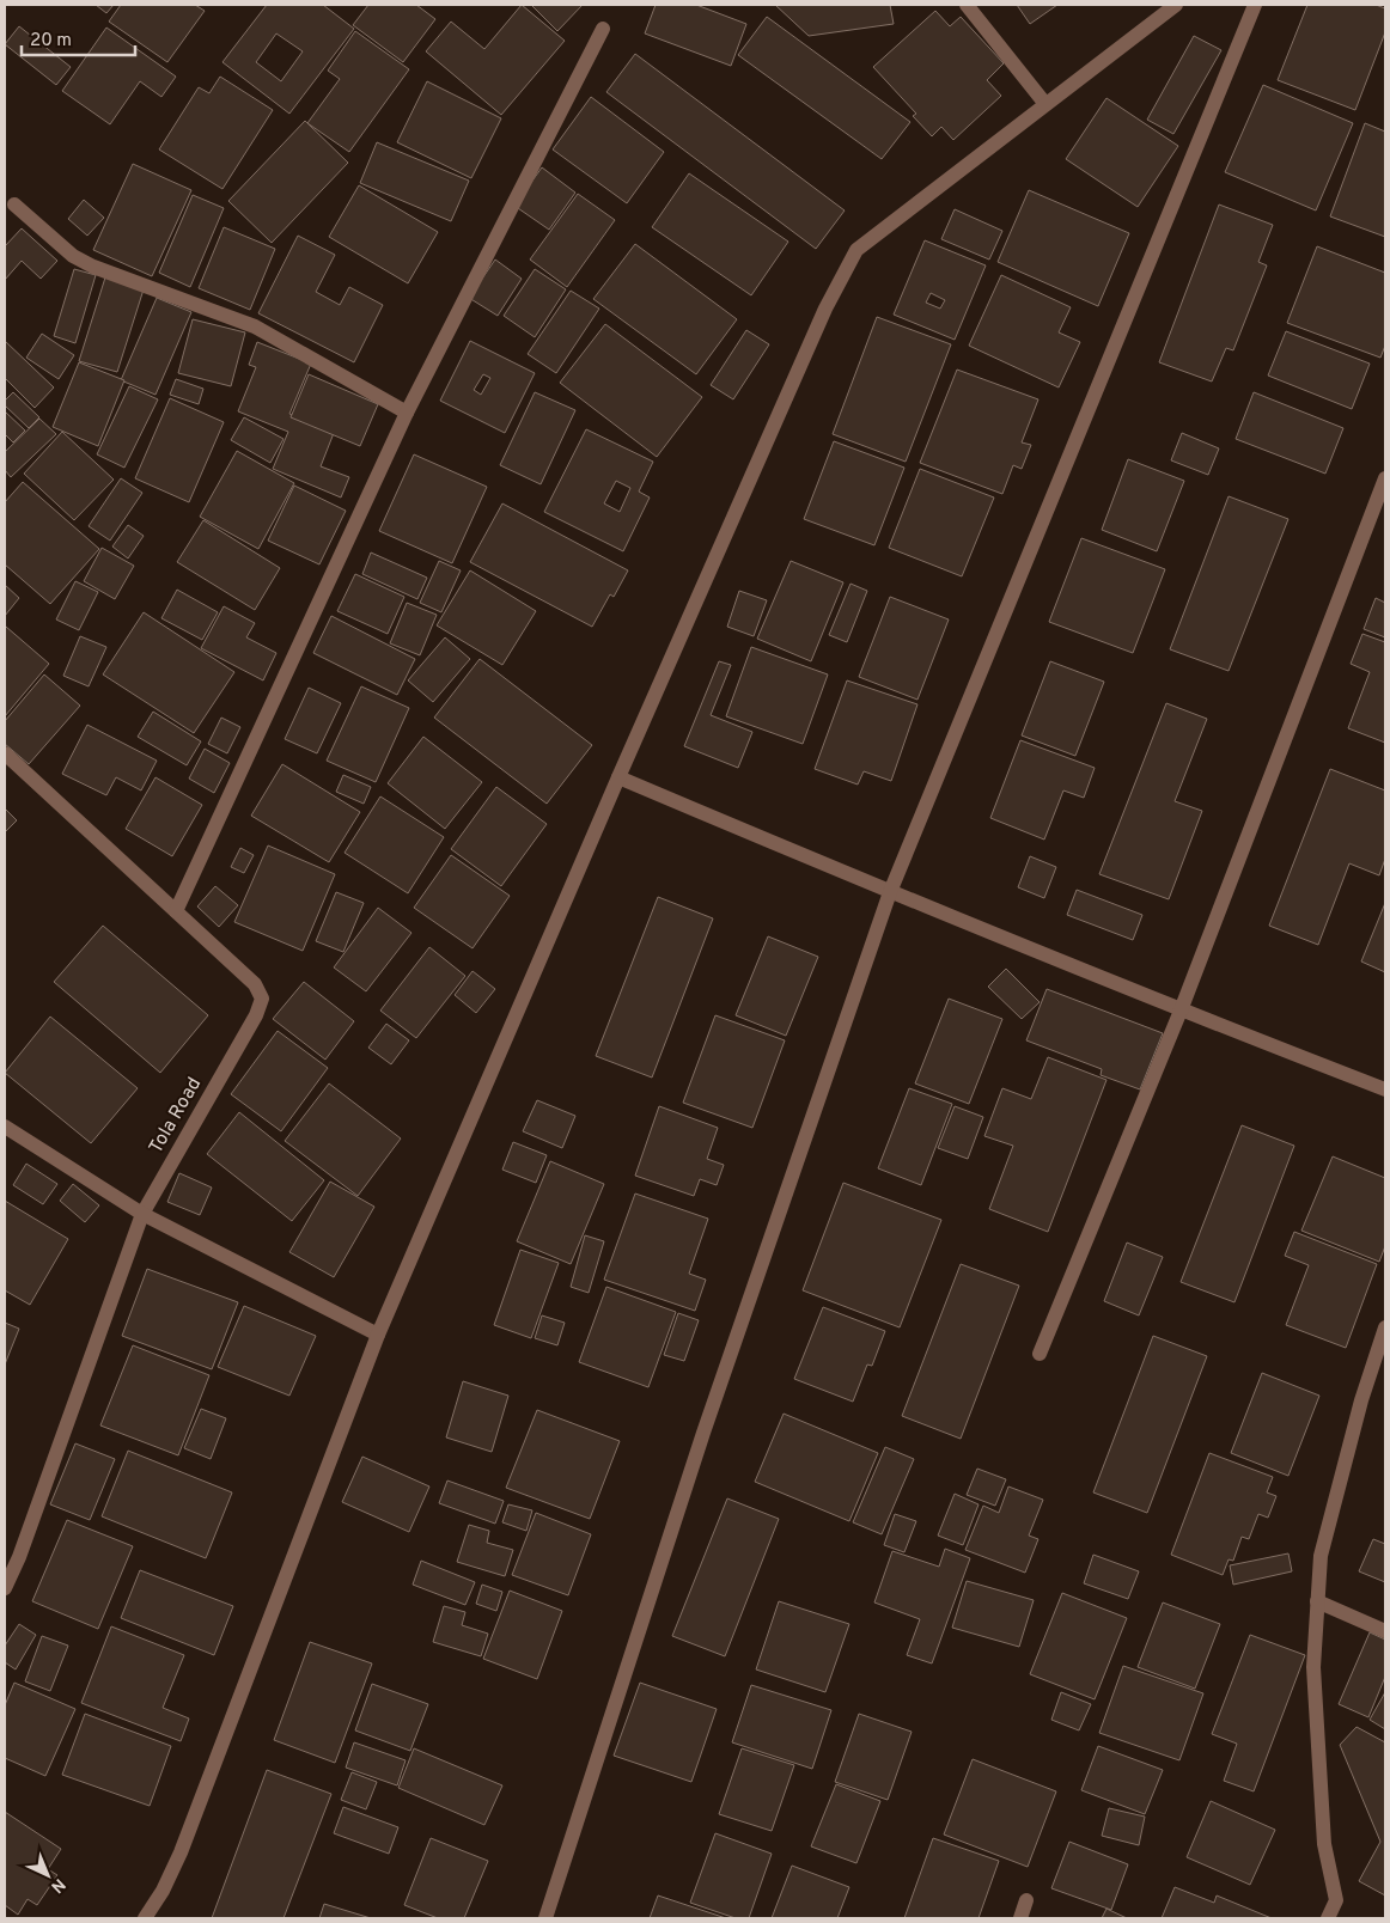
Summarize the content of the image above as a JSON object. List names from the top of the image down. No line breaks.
{"streets":{"street":["Tola Road"]},"scale_bar":"20 m","north":"bottom right"}
